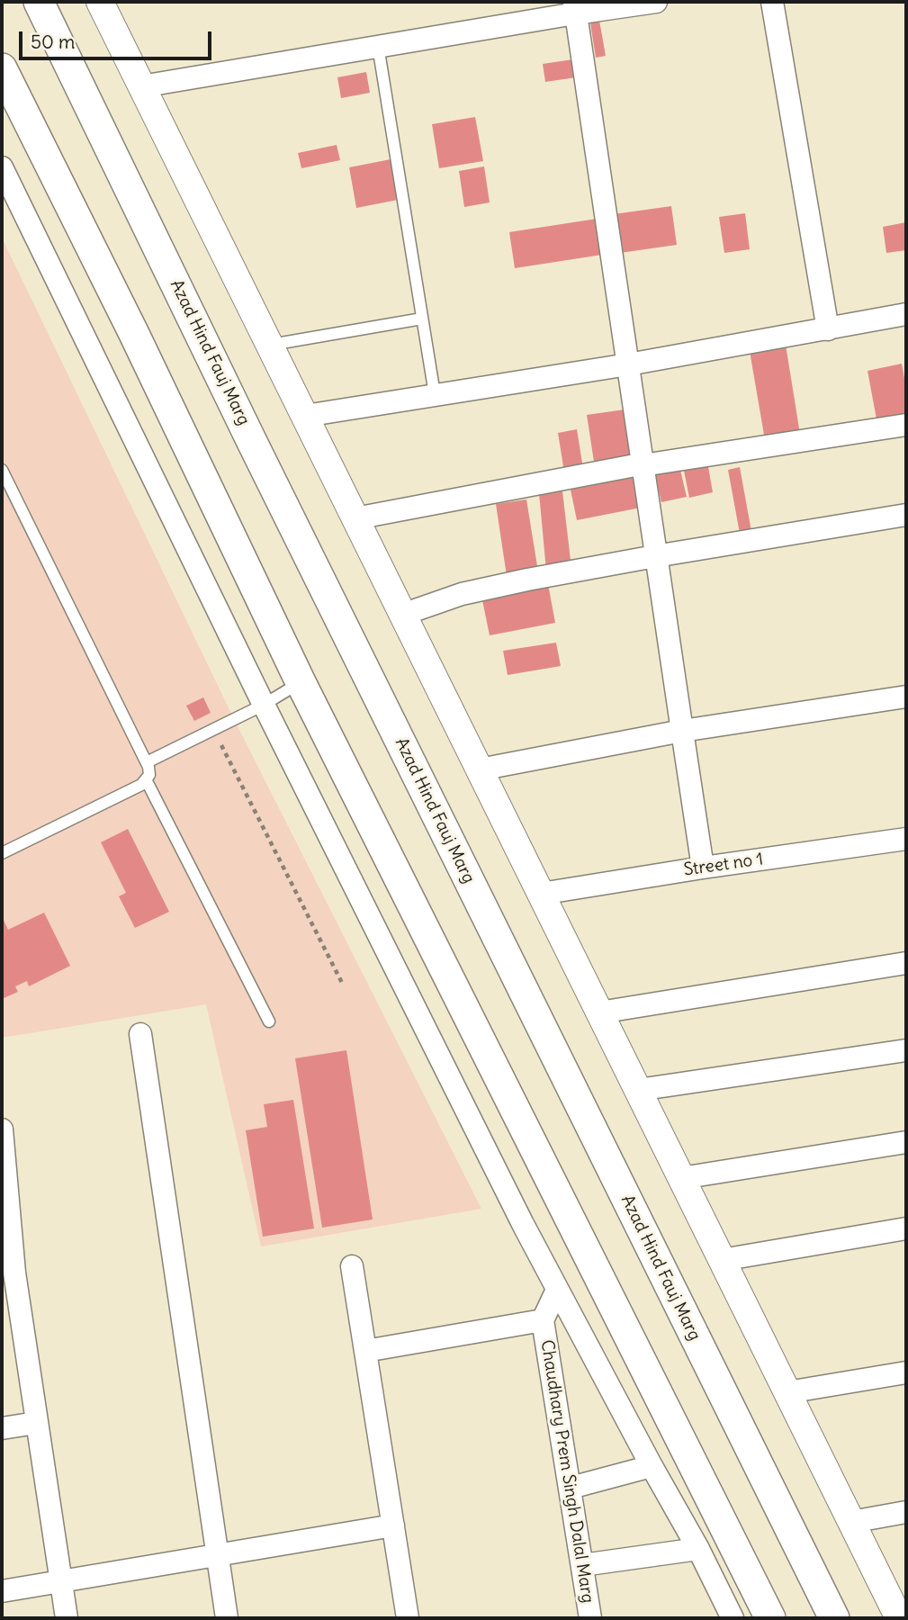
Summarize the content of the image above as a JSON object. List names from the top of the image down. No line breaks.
{"streets":{"main road":["Azad Hind Fauj Marg"],"street":["Street no 1","Chaudhary Prem Singh Dalal Marg"]},"scale_bar":"50 m"}
